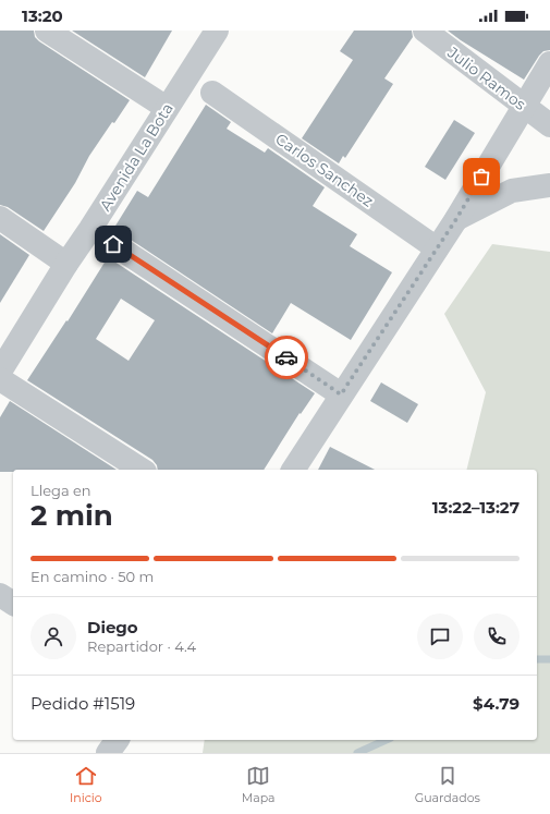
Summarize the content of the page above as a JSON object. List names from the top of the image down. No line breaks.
{"streets":{"street":["Julio Ramos","Avenida La Bota","Carlos Sanchez"]},"page":{"status":"13:20","heading":["2 min","Llega en","13:22–13:27"],"panel":["Diego","Repartidor · 4.4","Pedido #1519","$4.79"],"bar":"En camino · 50 m","tabs":["Inicio","Mapa","Guardados"]}}
